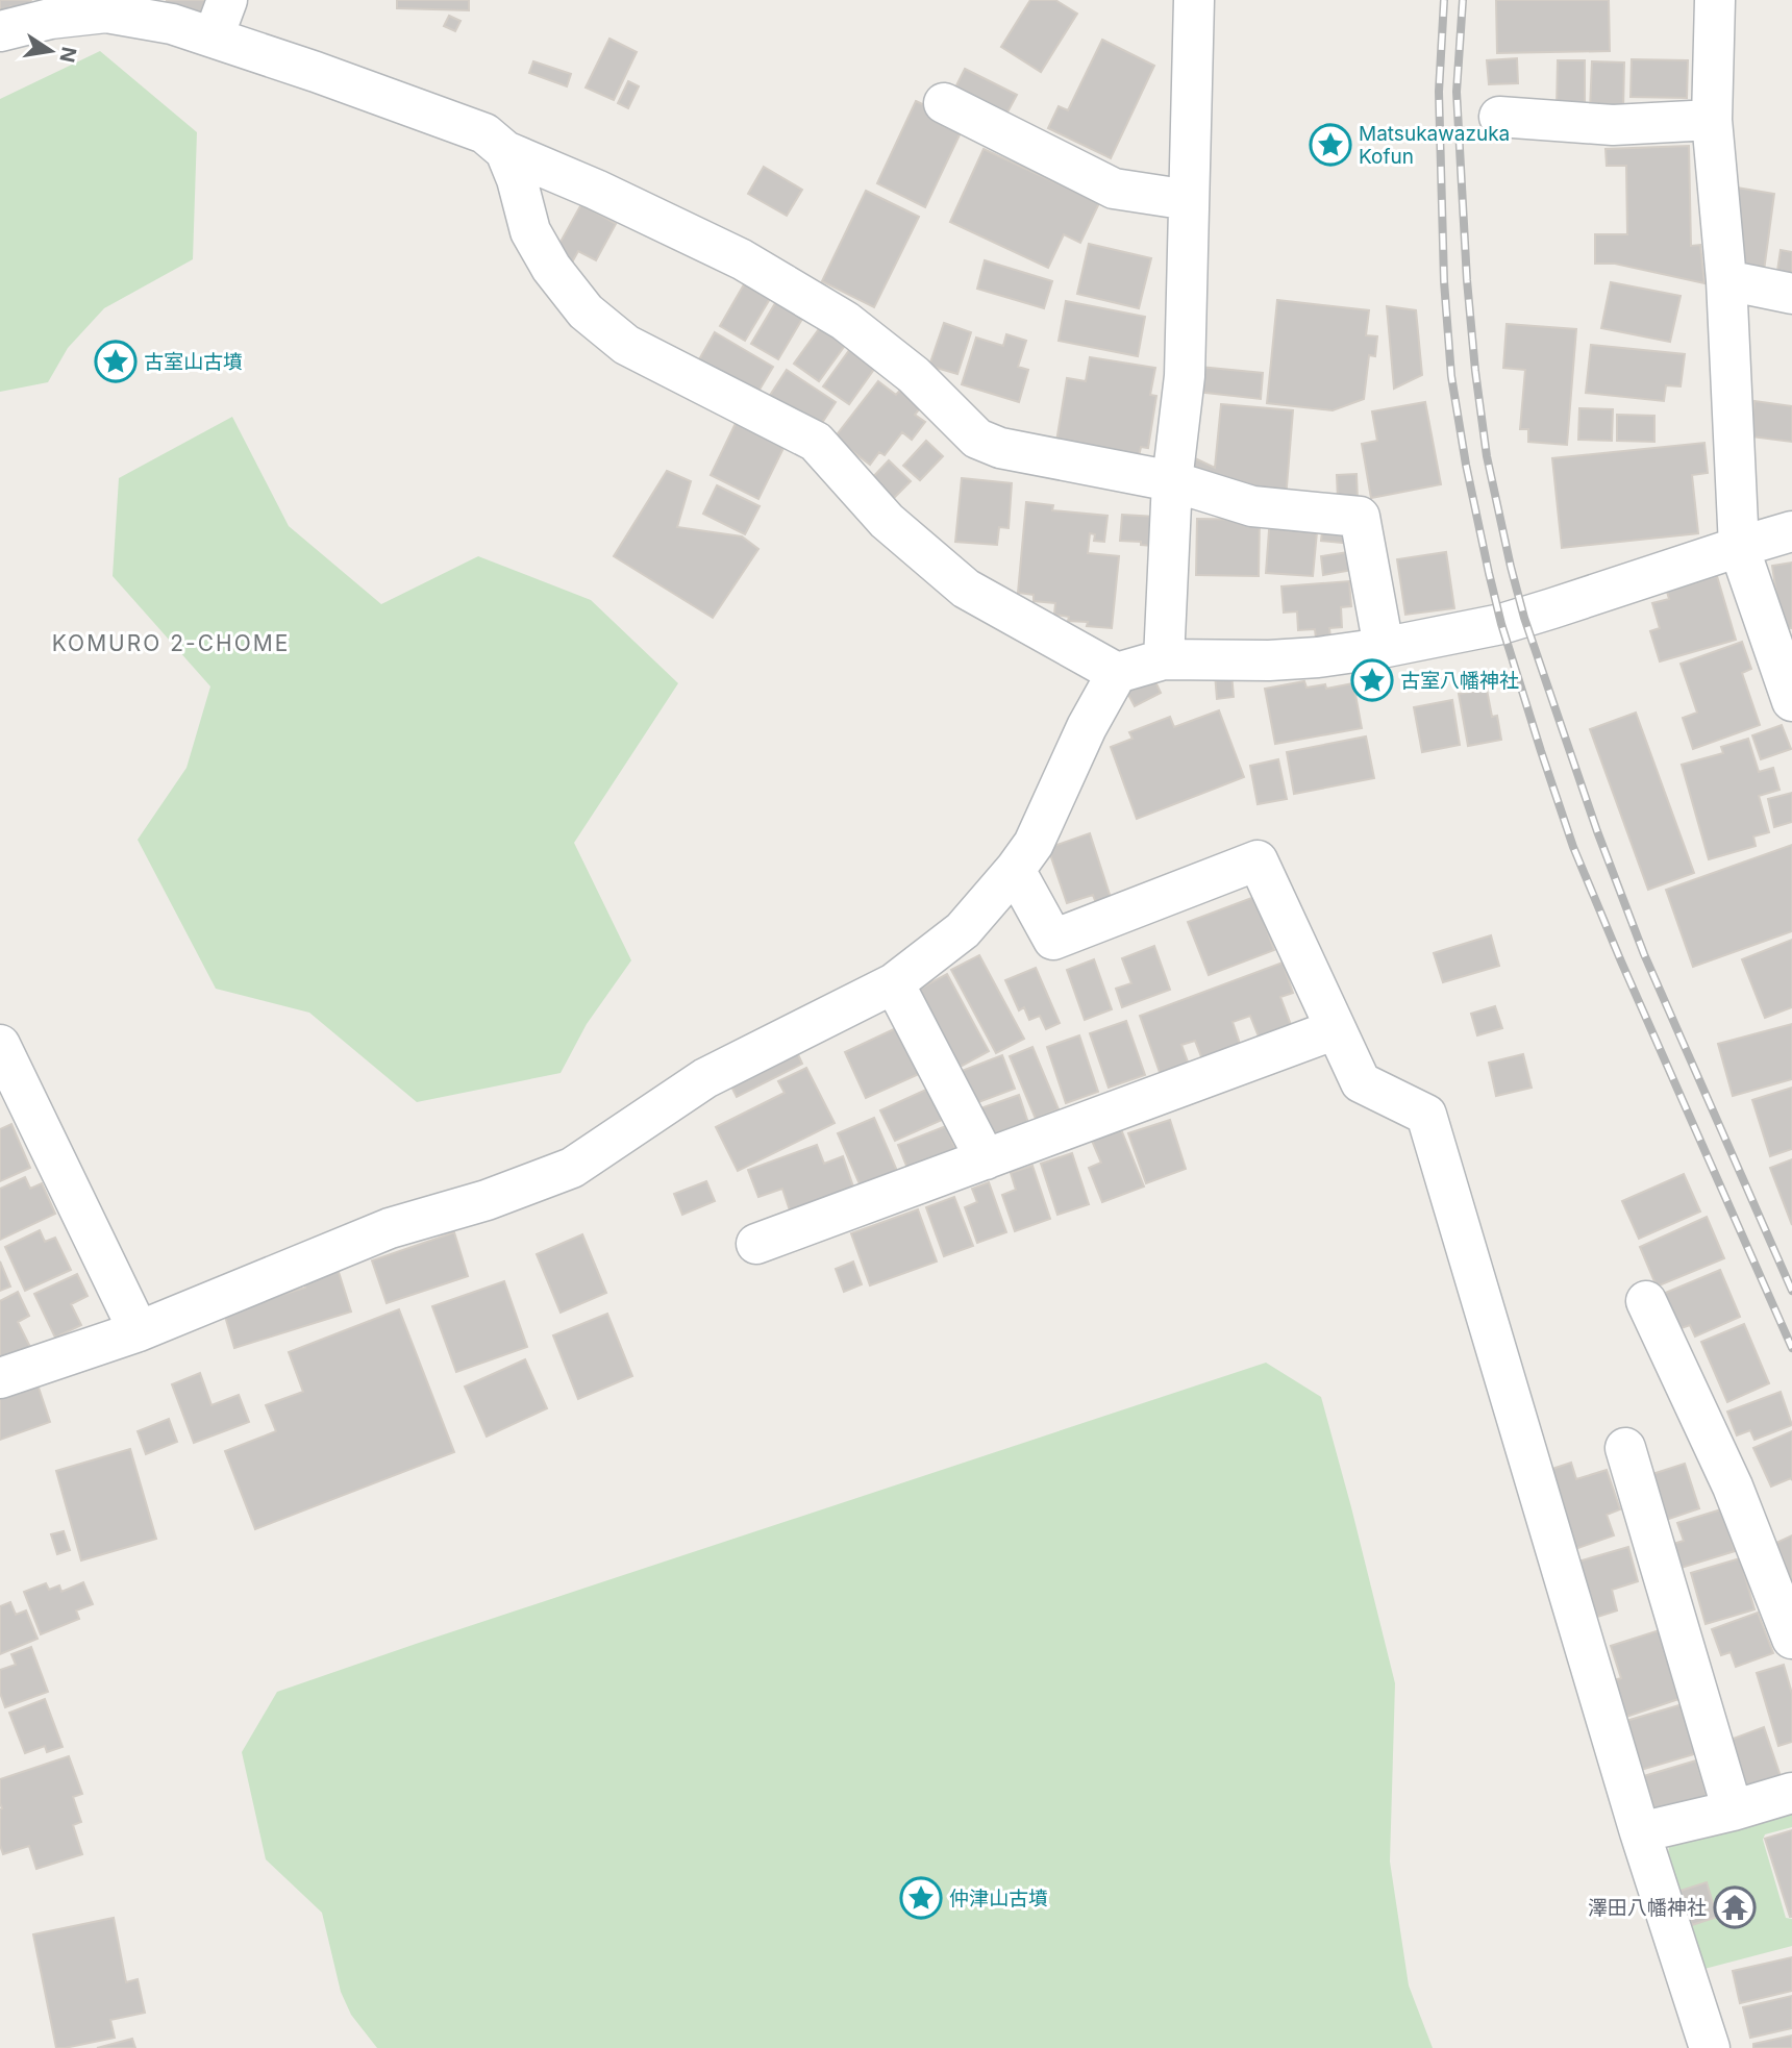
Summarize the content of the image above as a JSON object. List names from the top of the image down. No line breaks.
{"districts":["KOMURO 2-CHOME"],"places":{"place":["Matsukawazuka Kofun","古室山古墳","古室八幡神社","仲津山古墳"],"temple":["澤田八幡神社"]},"north":"right"}
